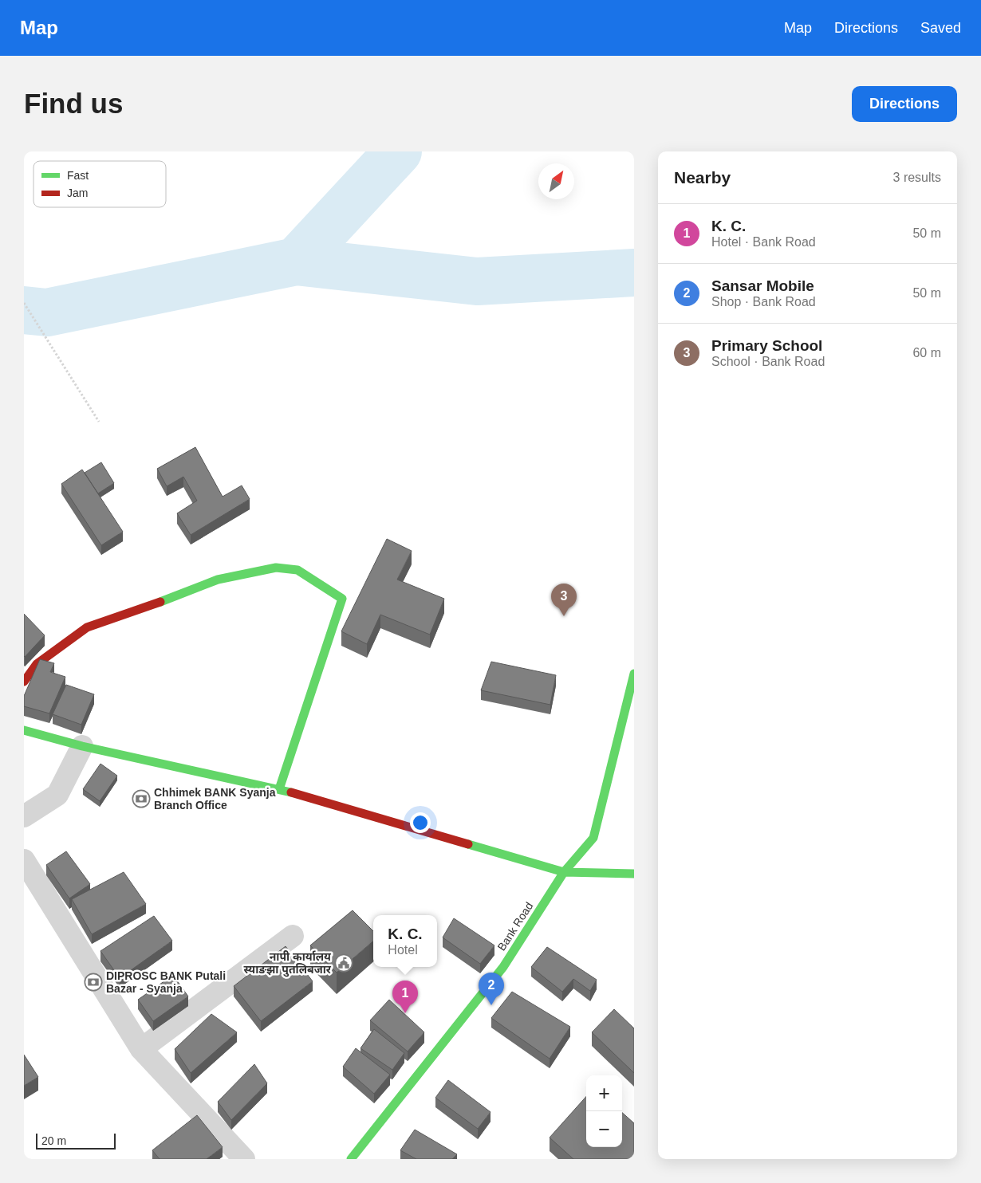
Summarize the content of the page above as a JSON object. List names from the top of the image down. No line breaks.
{"streets":{"street":["Bank Road"]},"places":{"bank":["Chhimek BANK Syanja Branch Office","DIPROSC BANK Putali Bazar - Syanja"],"public building":["नापी कार्यालय स्याङझा पुतलिबजार"]},"legend":["Fast","Jam"],"scale_bar":"20 m","north":"top right","page":{"header":"Map","nav":["Map","Directions","Saved"],"buttons":"Directions","title":"Find us","heading":["Nearby","3 results"],"list":[{"mark":"1","name":"K. C.","note":"Hotel · Bank Road","value":"50 m"},{"mark":"2","name":"Sansar Mobile","note":"Shop · Bank Road","value":"50 m"},{"mark":"3","name":"Primary School","note":"School · Bank Road","value":"60 m"}],"pins":["3","2","1"],"popup":["K. C.","Hotel"],"map_buttons":["+","−"],"scale":"20 m"}}
